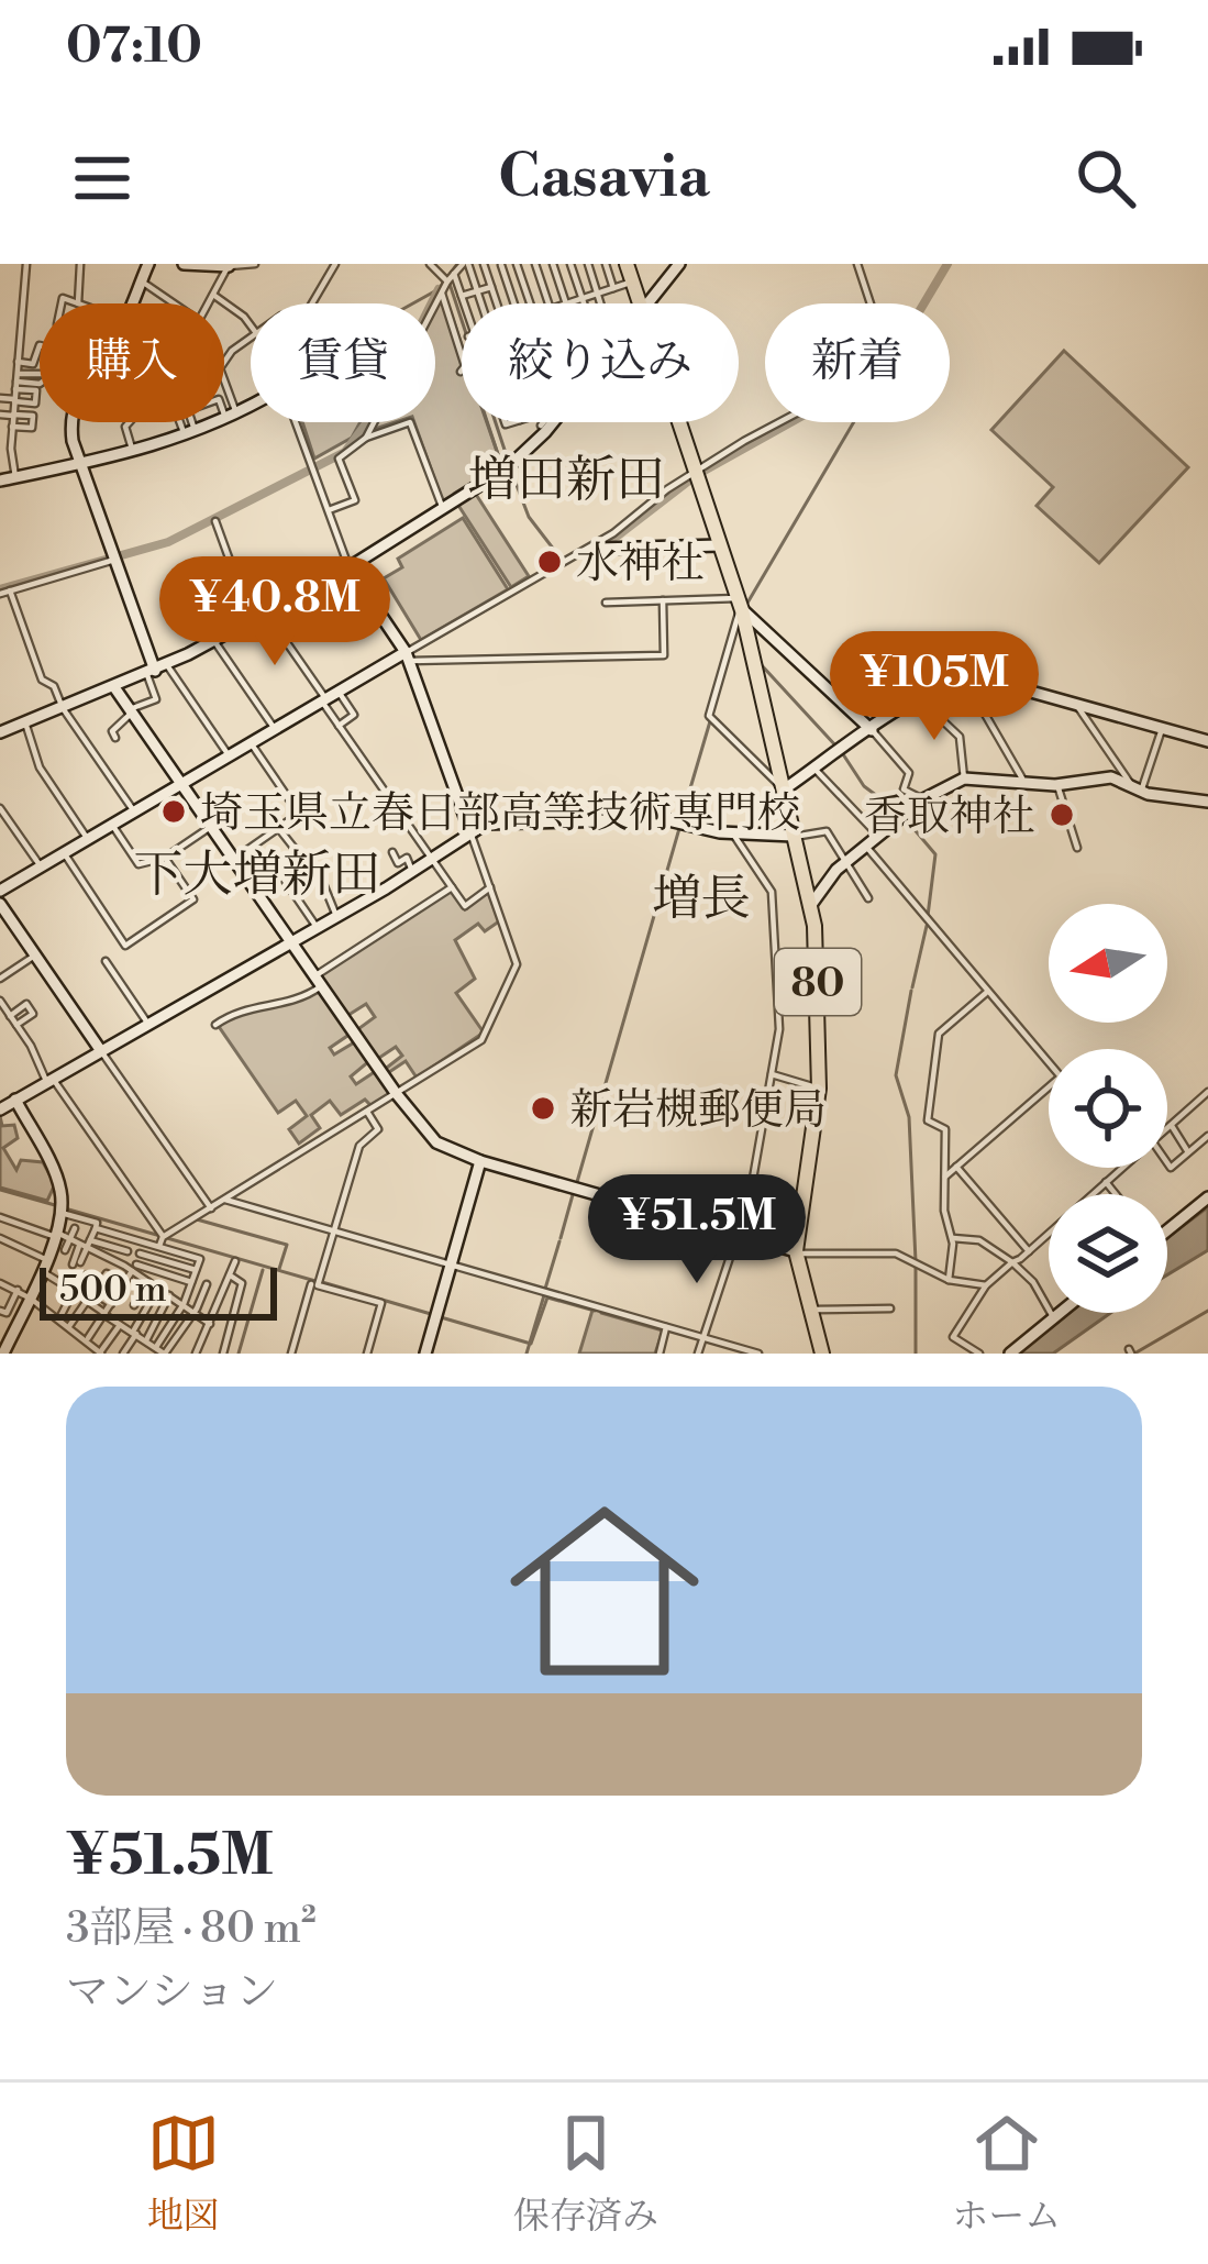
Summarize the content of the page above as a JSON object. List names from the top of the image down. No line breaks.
{"streets":{"main road":["80"]},"districts":["増田新田","下大増新田","増長"],"places":["水神社","埼玉県立春日部高等技術専門校","香取神社","新岩槻郵便局"],"scale_bar":"500 m","north":"left","page":{"status":"07:10","header":"Casavia","chip":["購入","賃貸","絞り込み","新着"],"price":["¥40.8M","¥105M","¥51.5M"],"scale":"500 m","list":[{"name":"¥51.5M","note":"3部屋 · 80 m² · マンション"}],"tabs":["地図","保存済み","ホーム"]}}
